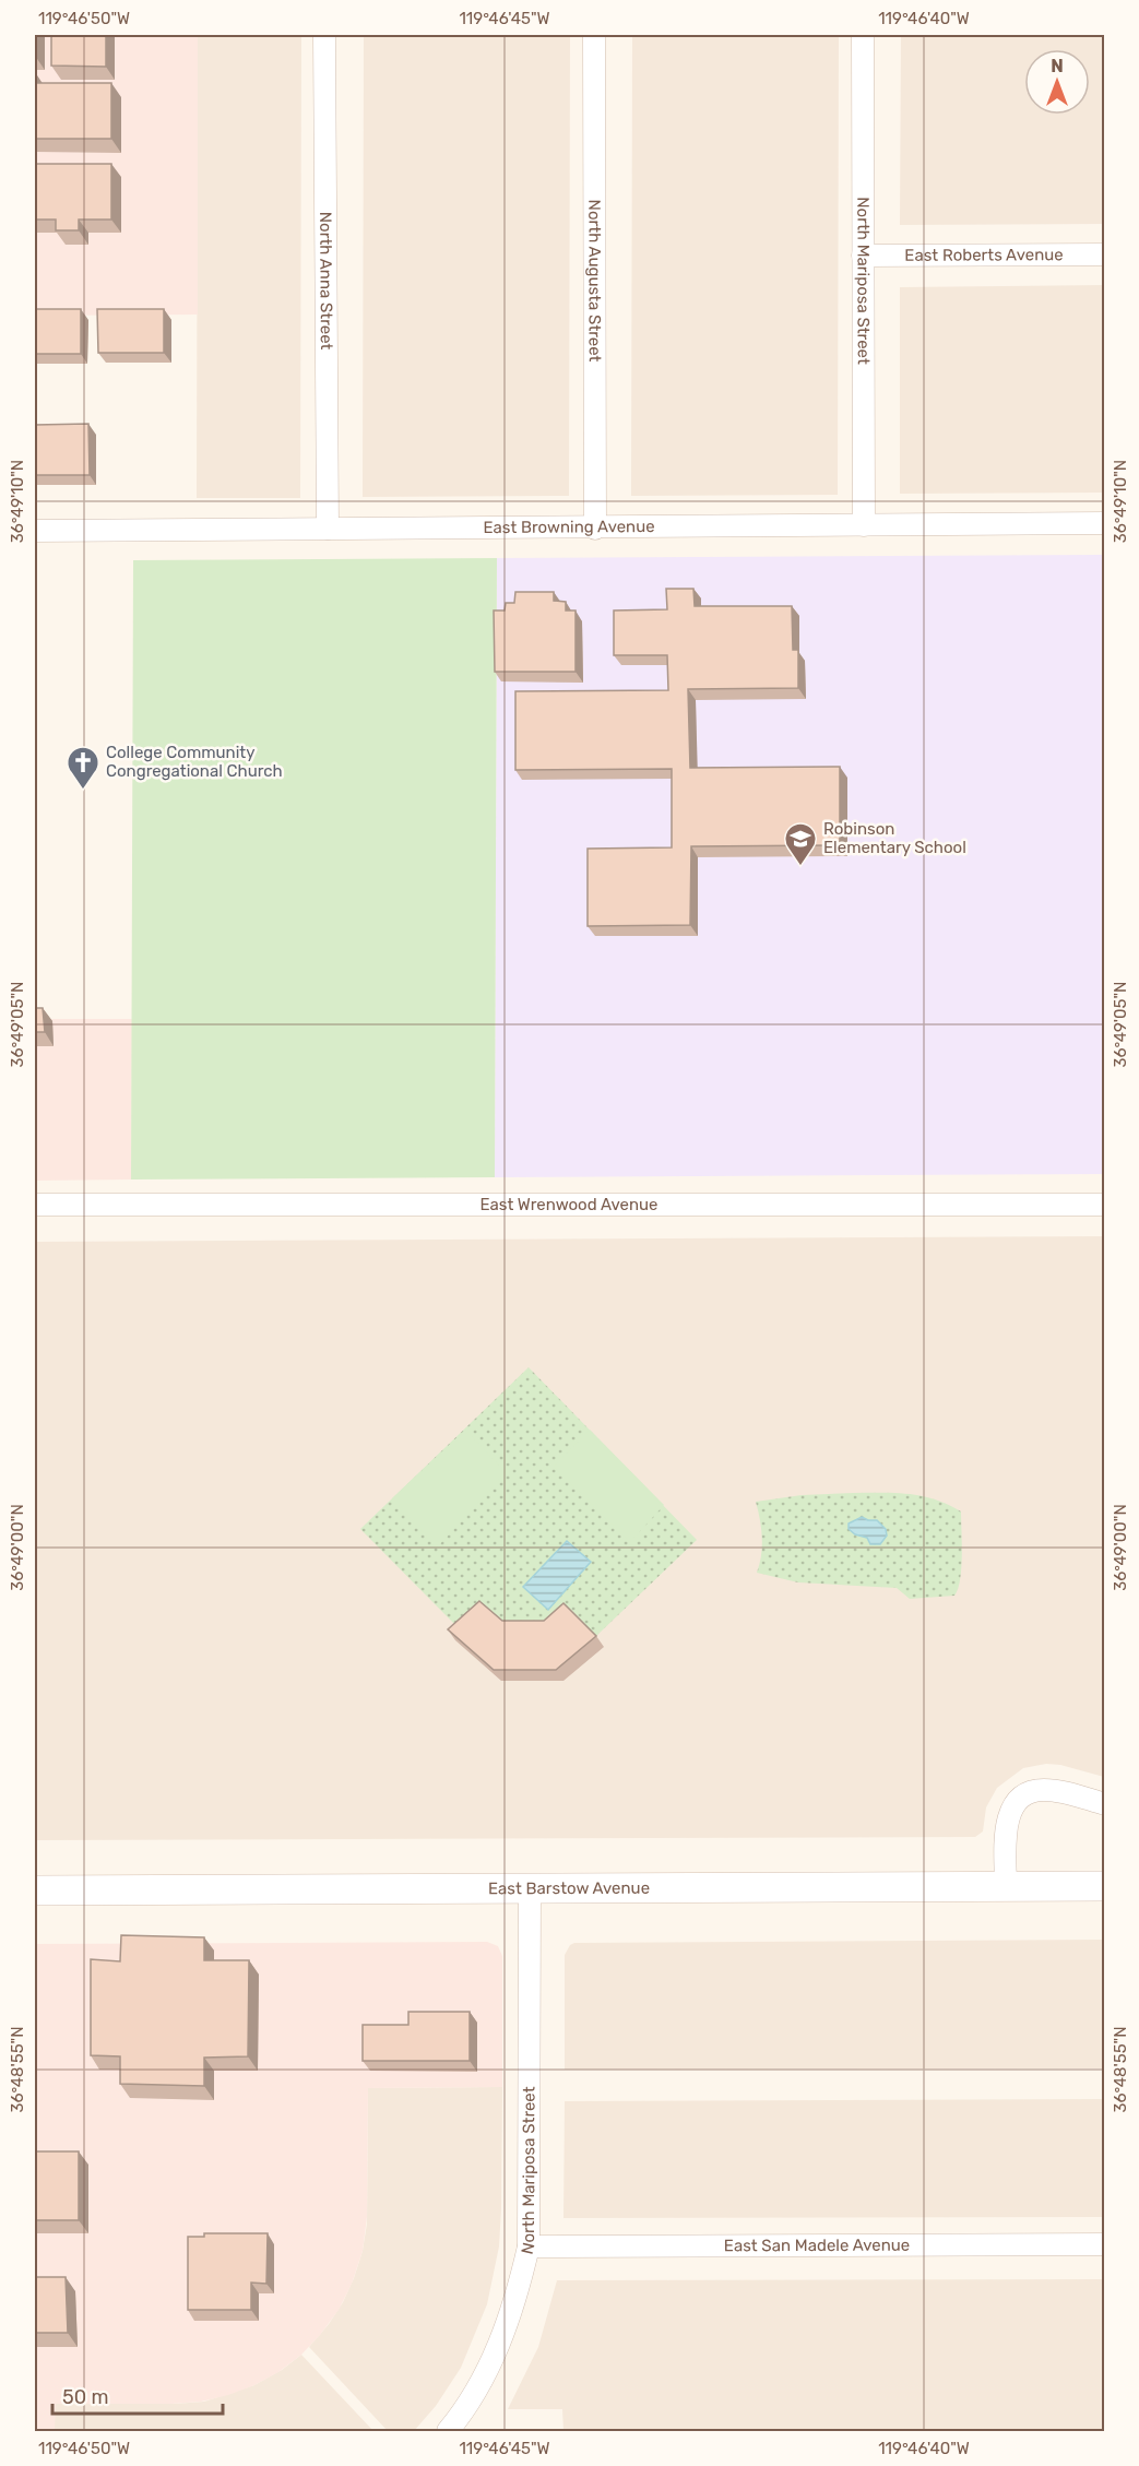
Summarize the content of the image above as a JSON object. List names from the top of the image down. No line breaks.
{"streets":{"main road":["East Barstow Avenue"],"street":["East Roberts Avenue","North Mariposa Street","North Anna Street","North Augusta Street","East Browning Avenue","East Wrenwood Avenue","East San Madele Avenue"]},"crossings":[["East Roberts Avenue","North Mariposa Street"],["North Mariposa Street","East Browning Avenue"],["North Mariposa Street","East Barstow Avenue"],["North Mariposa Street","East San Madele Avenue"],["North Anna Street","East Browning Avenue"],["North Augusta Street","East Browning Avenue"]],"places":{"church":["College Community Congregational Church"],"school or university":["Robinson Elementary School"]},"scale_bar":"50 m","north":"top","coordinates":["119°46'50\"W","119°46'45\"W","119°46'40\"W","36°49'10\"N","36°49'05\"N","36°49'00\"N","36°48'55\"N"]}
